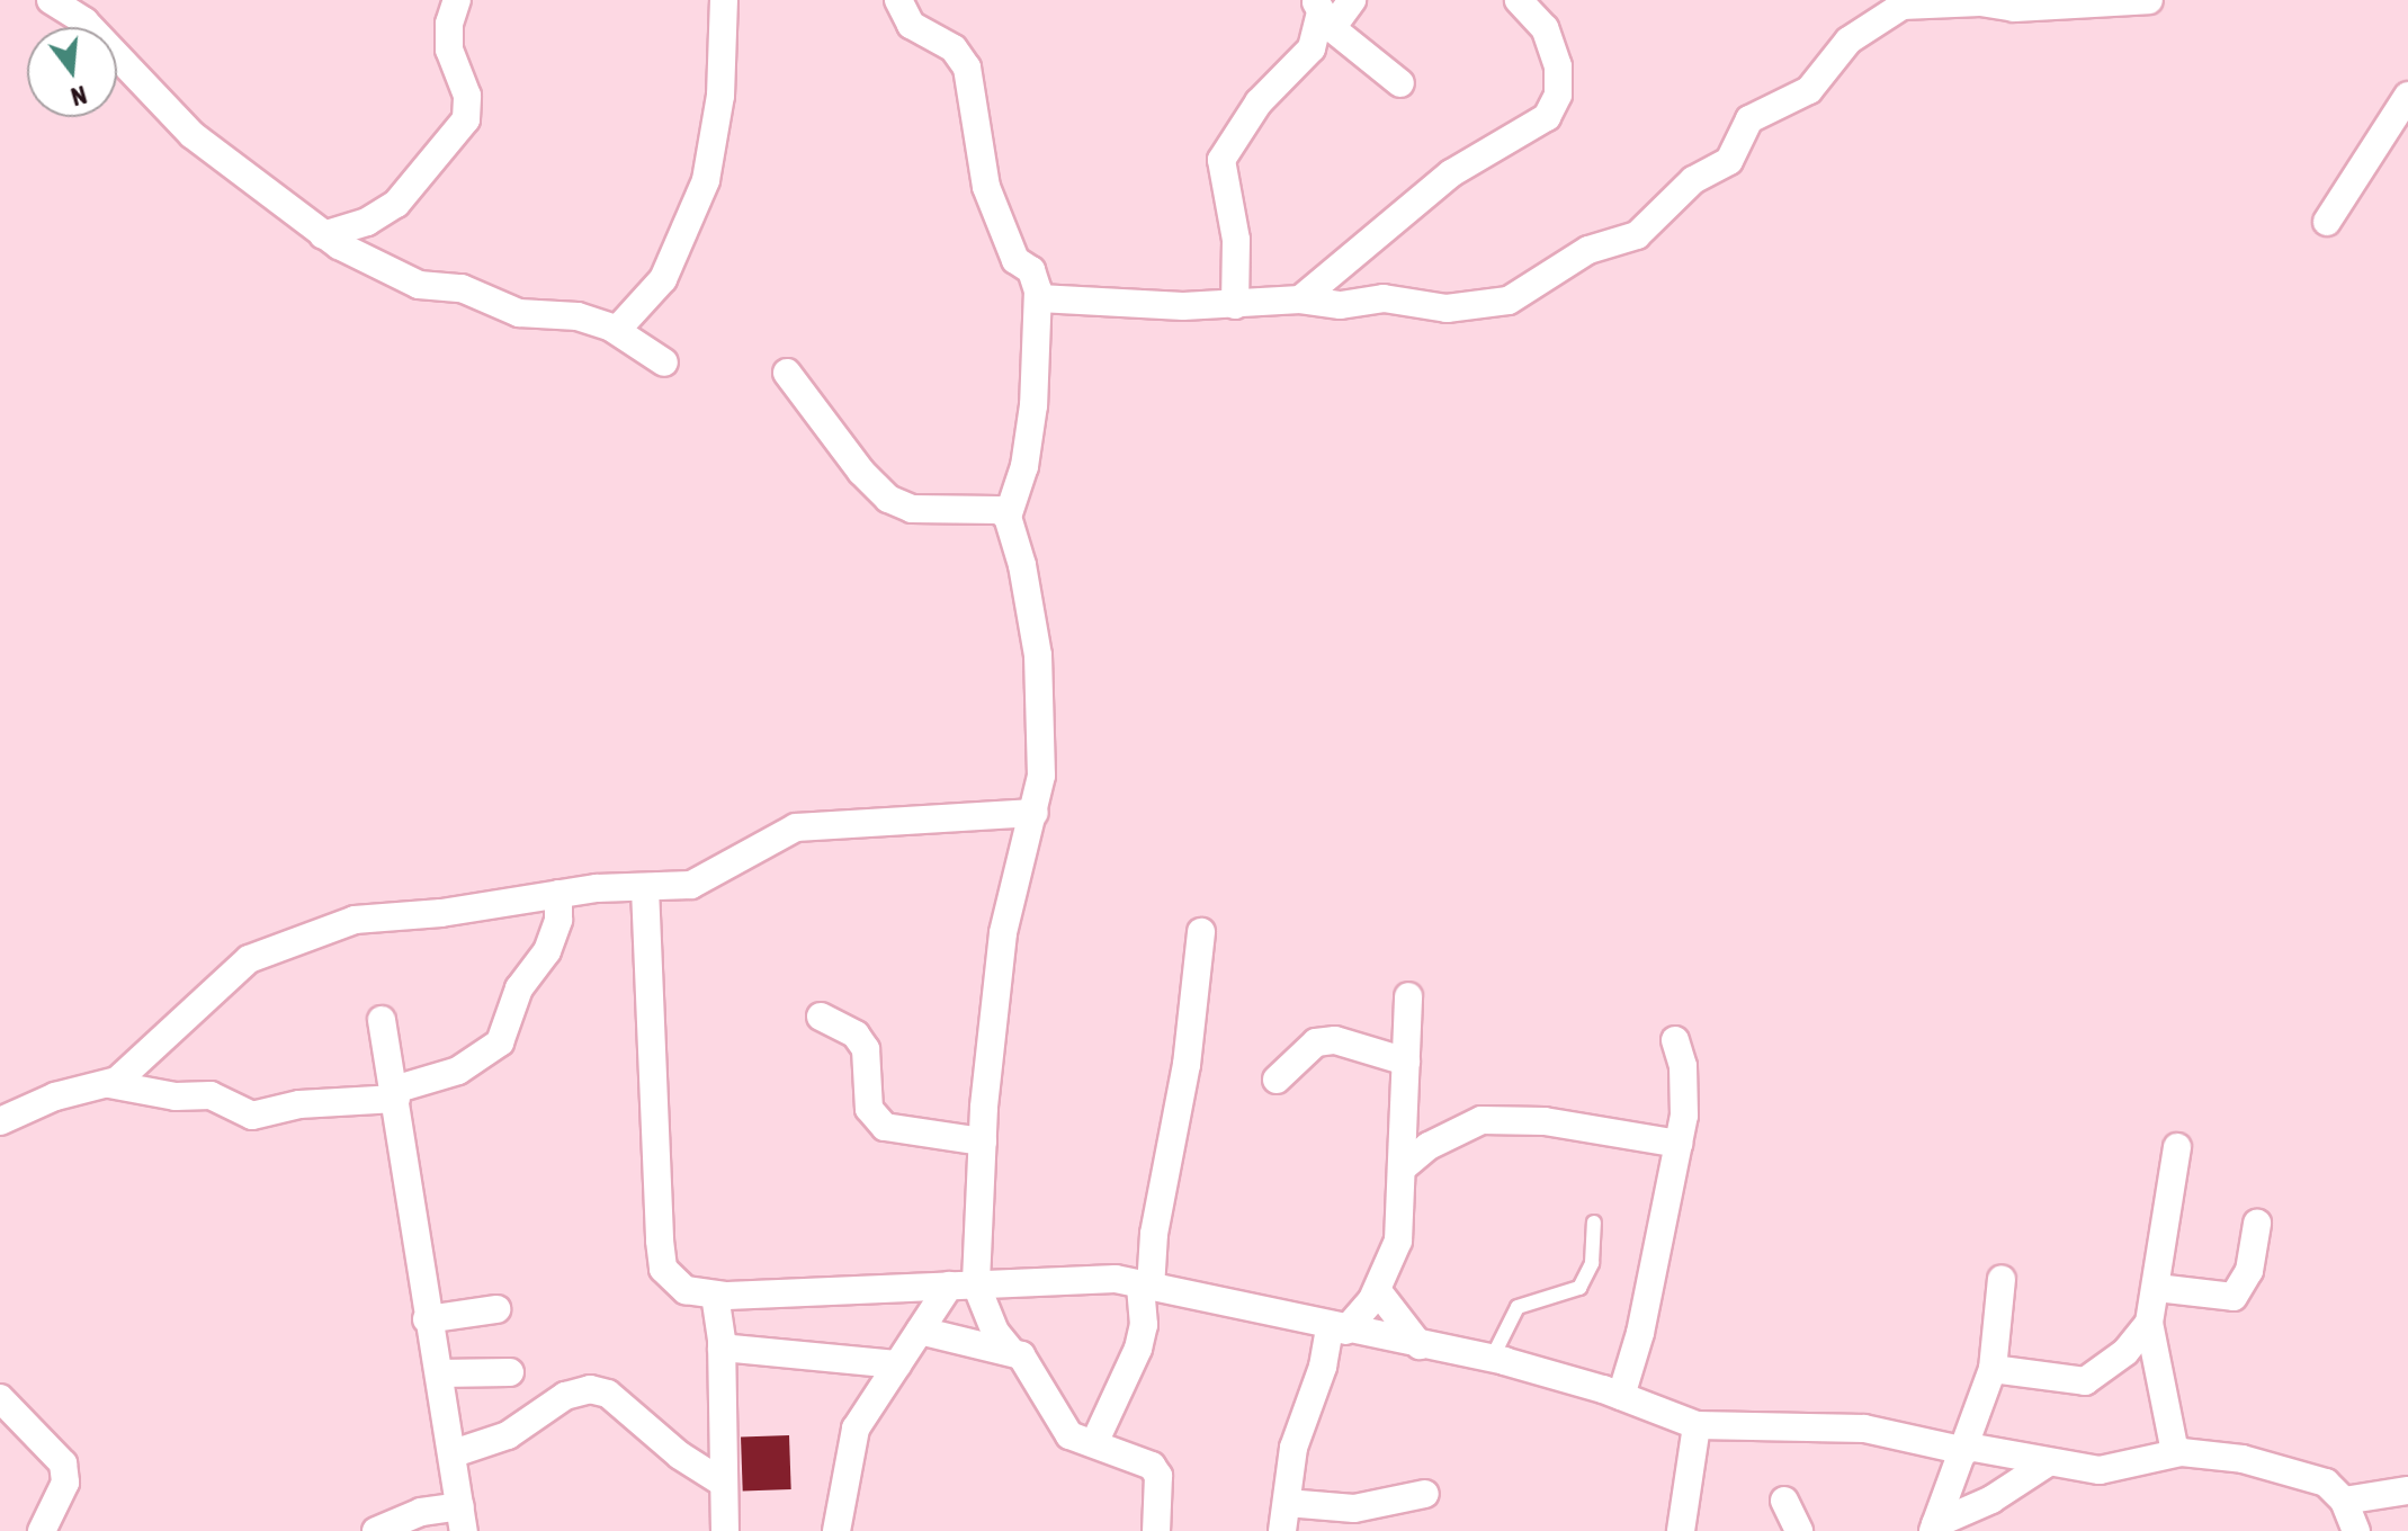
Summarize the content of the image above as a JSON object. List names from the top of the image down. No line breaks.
{"north":"bottom"}
